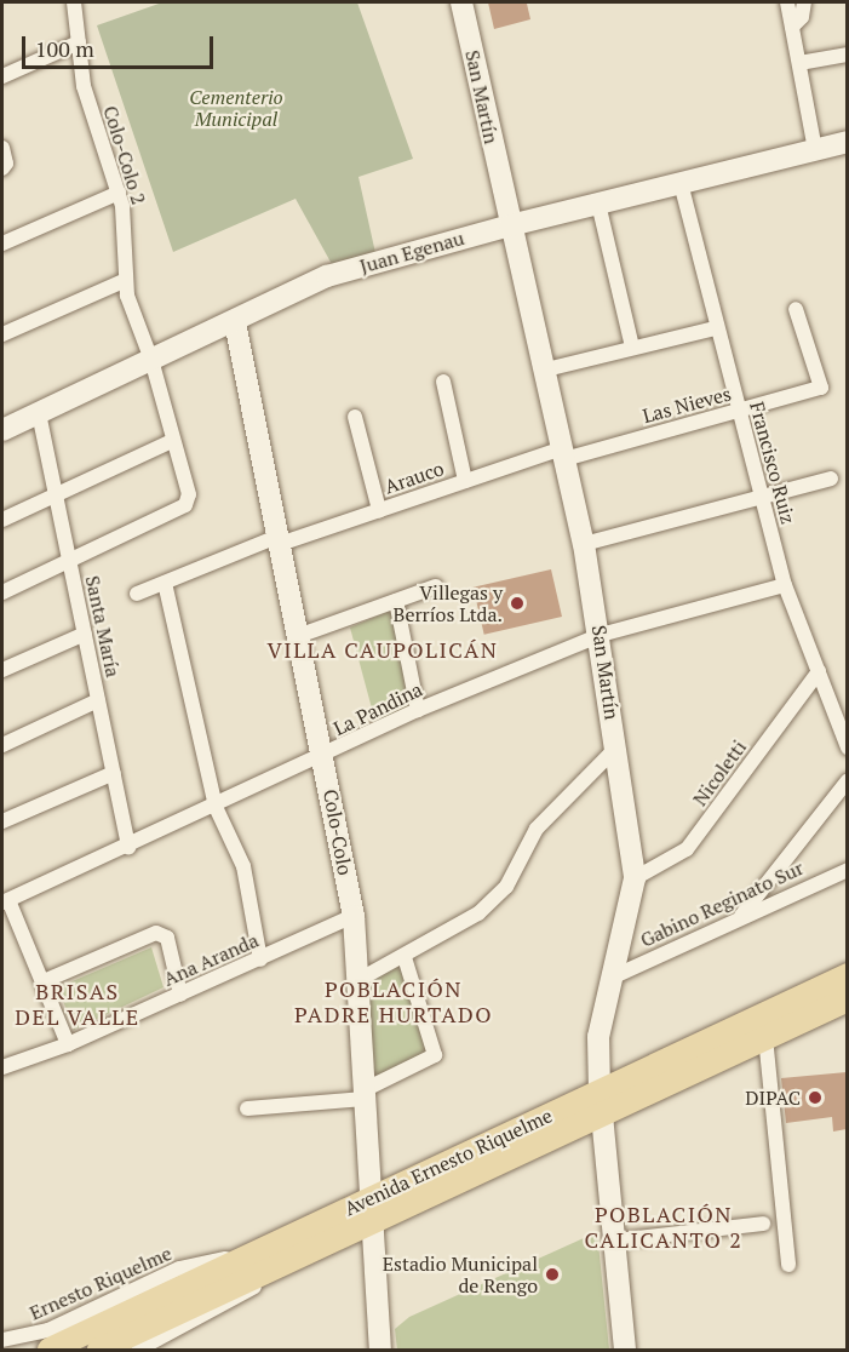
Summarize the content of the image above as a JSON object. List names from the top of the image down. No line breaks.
{"streets":{"main road":["San Martín","Juan Egenau","Colo-Colo","Avenida Ernesto Riquelme"],"street":["Colo-Colo 2","Las Nieves","Francisco Ruiz","Arauco","Santa María","La Pandina","Nicoletti","Gabino Reginato Sur","Ana Aranda","Ernesto Riquelme"]},"crossings":[["San Martín","Juan Egenau"],["San Martín","Las Nieves"],["San Martín","Arauco"],["San Martín","La Pandina"],["San Martín","Nicoletti"],["San Martín","Gabino Reginato Sur"],["San Martín","Avenida Ernesto Riquelme"],["Colo-Colo 2","Juan Egenau"],["Colo-Colo 2","Santa María"],["Juan Egenau","Francisco Ruiz"],["Juan Egenau","Santa María"],["Juan Egenau","Colo-Colo"],["Las Nieves","Francisco Ruiz"],["Las Nieves","Arauco"],["Francisco Ruiz","La Pandina"],["Francisco Ruiz","Nicoletti"],["Arauco","Colo-Colo"],["Santa María","La Pandina"],["La Pandina","Colo-Colo"],["Colo-Colo","Ana Aranda"],["Colo-Colo","Avenida Ernesto Riquelme"],["Avenida Ernesto Riquelme","Ernesto Riquelme"]],"districts":["VILLA CAUPOLICÁN","POBLACIÓN PADRE HURTADO","BRISAS DEL VALLE","POBLACIÓN CALICANTO 2"],"parks":["Cementerio Municipal"],"places":["Villegas y Berríos Ltda.","DIPAC","Estadio Municipal de Rengo"],"scale_bar":"100 m"}
